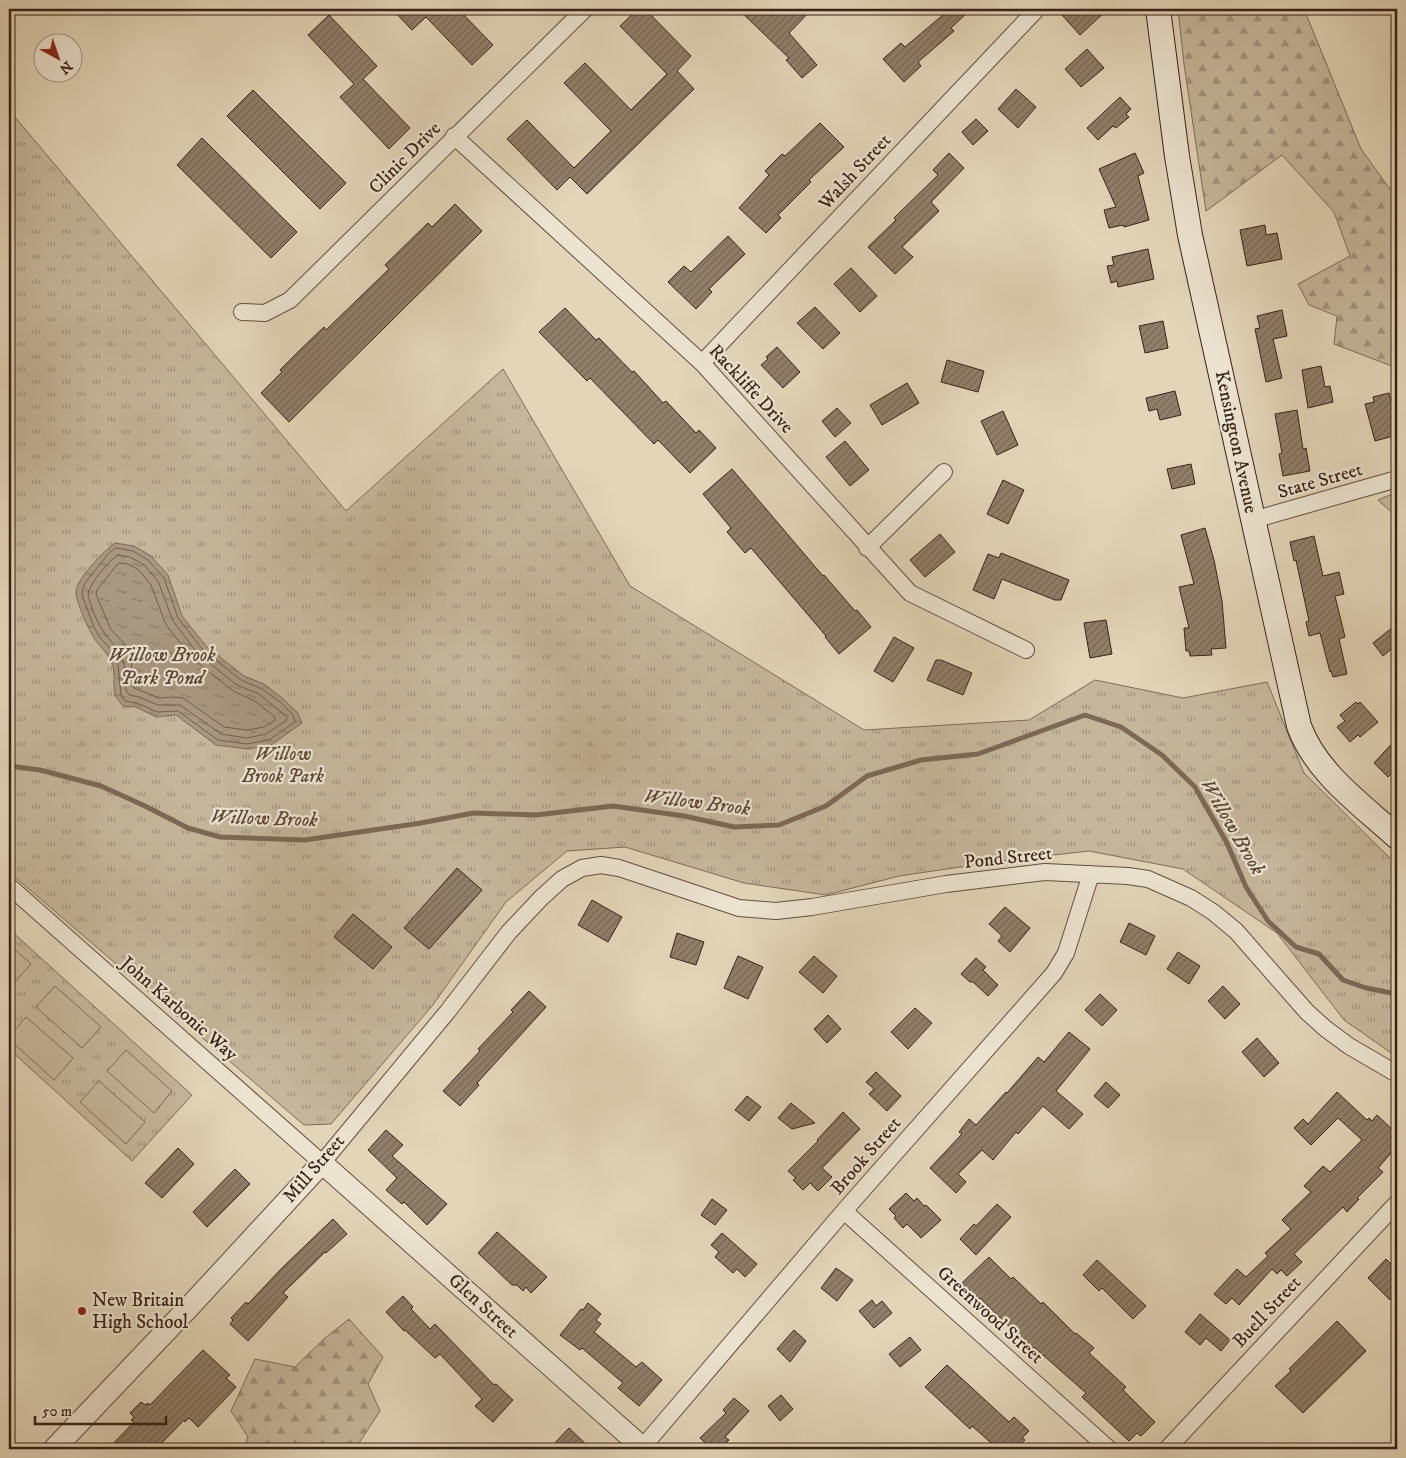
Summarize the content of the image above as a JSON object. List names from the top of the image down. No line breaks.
{"streets":{"main road":["Kensington Avenue"],"street":["Clinic Drive","Walsh Street","Rackliffe Drive","State Street","Pond Street","John Karbonic Way","Brook Street","Mill Street","Glen Street","Buell Street","Greenwood Street"]},"crossings":[["Clinic Drive","Rackliffe Drive"],["Walsh Street","Rackliffe Drive"],["Kensington Avenue","State Street"],["Pond Street","Brook Street"],["Pond Street","Mill Street"],["John Karbonic Way","Mill Street"],["John Karbonic Way","Glen Street"],["Brook Street","Glen Street"],["Brook Street","Greenwood Street"],["Mill Street","Glen Street"]],"water":["Willow Brook Park Pond","Willow Brook"],"parks":["Willow Brook Park"],"places":["New Britain High School"],"scale_bar":"50 m","north":"bottom right"}
